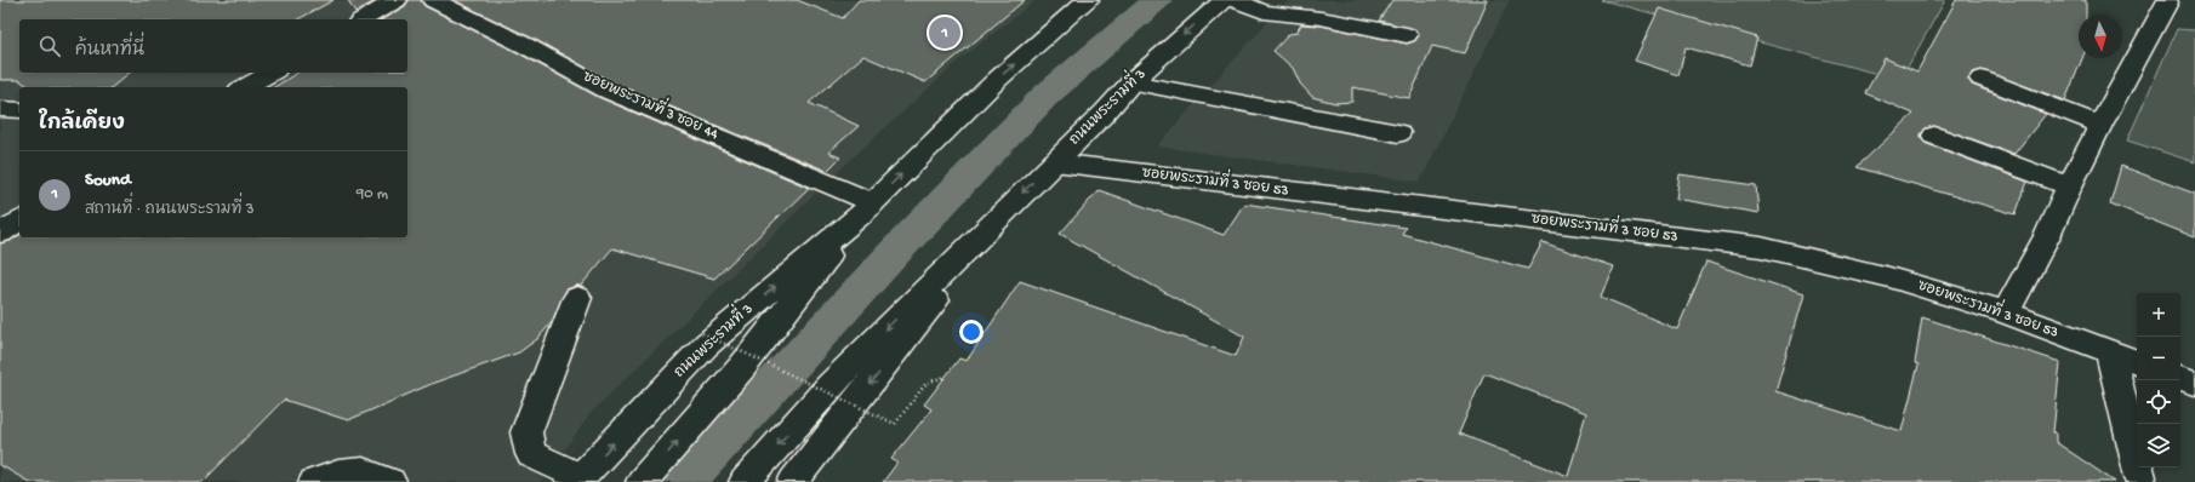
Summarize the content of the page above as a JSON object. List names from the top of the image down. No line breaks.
{"streets":{"street":["ซอยพระรามที่ 3 ซอย 44","ถนนพระรามที่ 3","ซอยพระรามที่ 3 ซอย 53"]},"crossings":[["ซอยพระรามที่ 3 ซอย 44","ถนนพระรามที่ 3"],["ถนนพระรามที่ 3","ซอยพระรามที่ 3 ซอย 53"]],"north":"bottom","page":{"pins":"1","search":"ค้นหาที่นี่","heading":"ใกล้เคียง","list":[{"mark":"1","name":"Sound","note":"สถานที่ · ถนนพระรามที่ 3","value":"90 m"}],"map_buttons":["+","−"]}}
